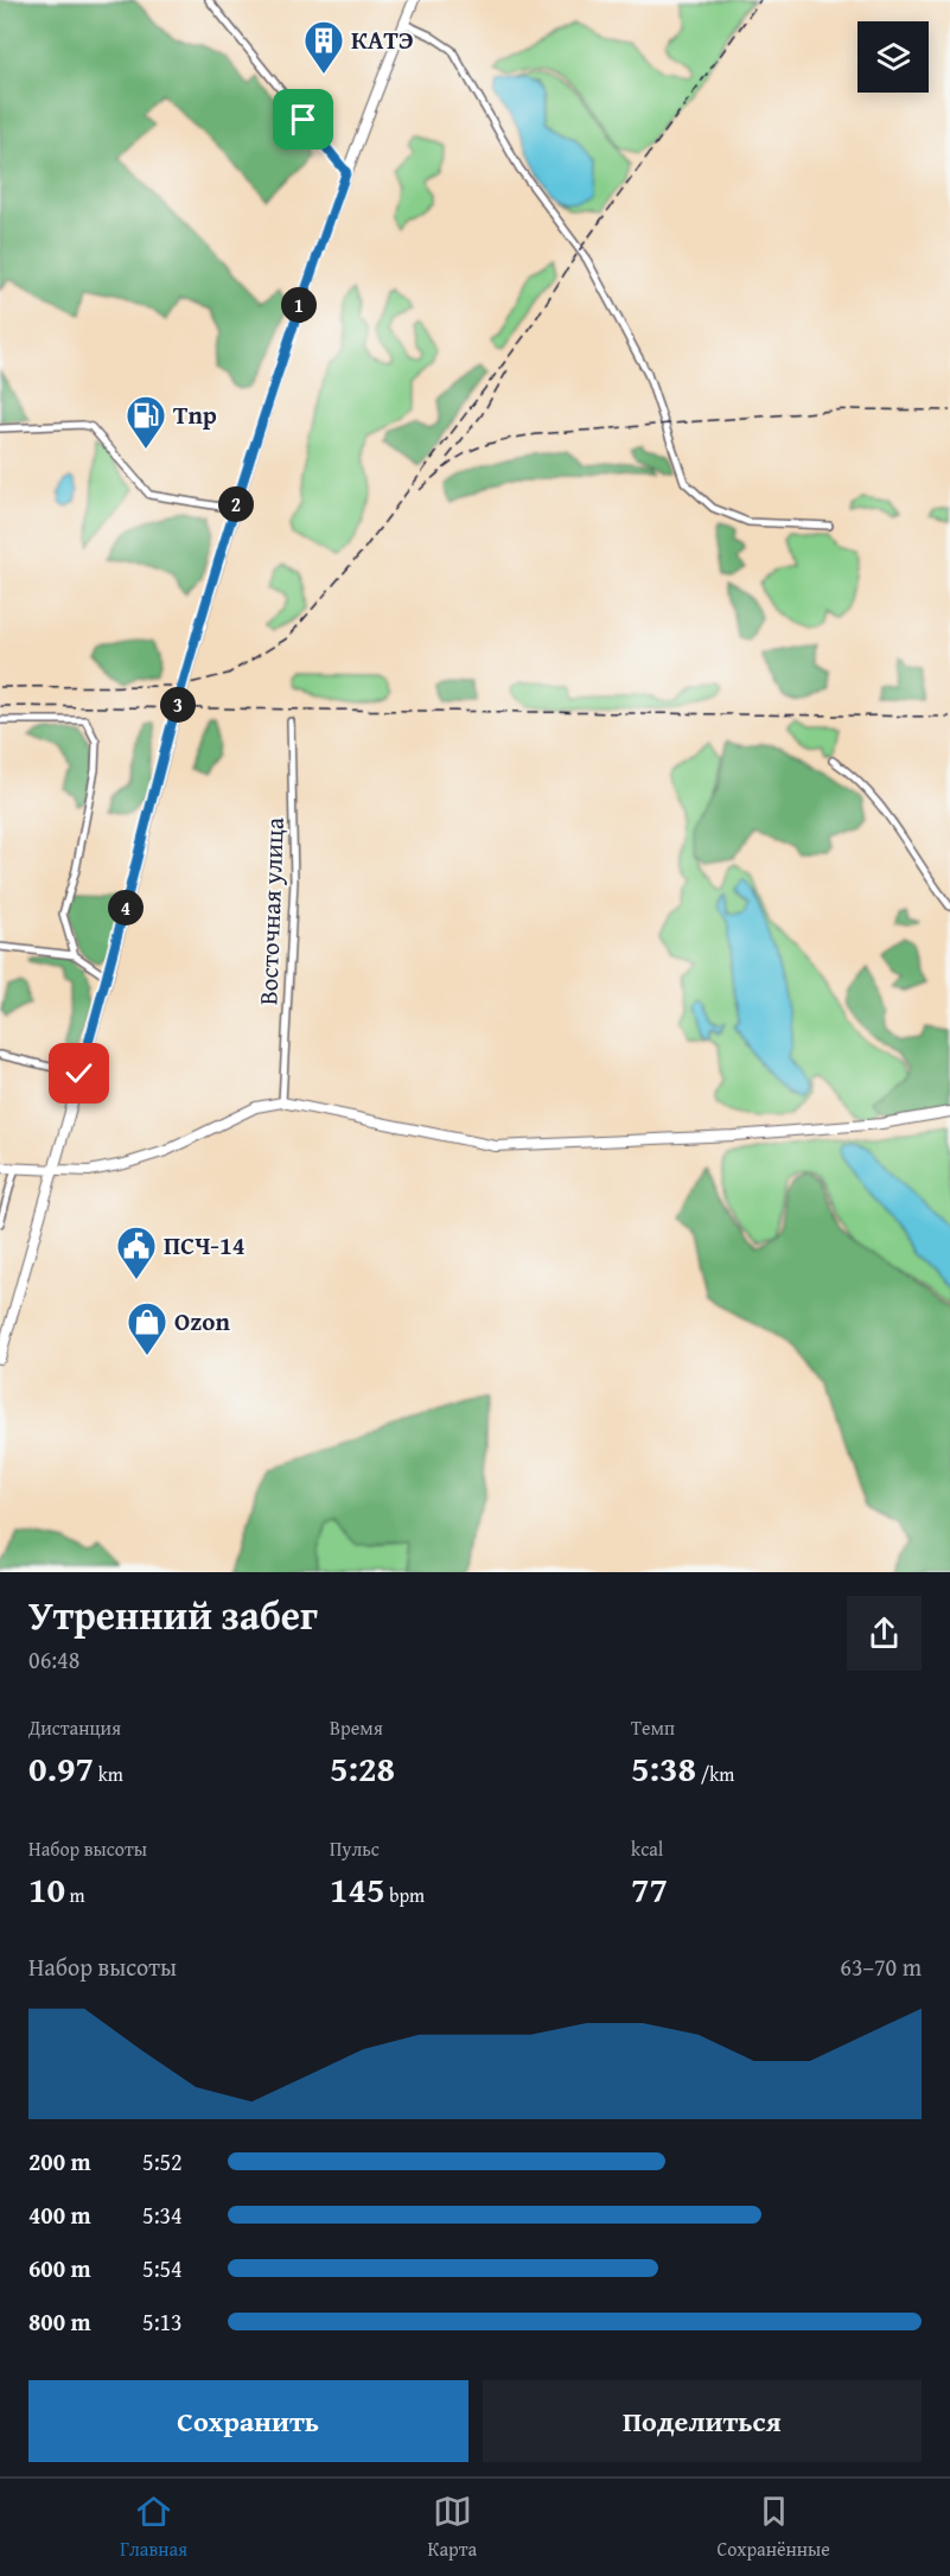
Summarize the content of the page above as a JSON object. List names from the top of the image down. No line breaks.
{"streets":{"street":["Восточная улица"]},"places":{"building":["КАТЭ"],"fuel station":["Tnp"],"public building":["ПСЧ-14"],"shop":["Ozon"]},"page":{"pins":["1","2","3","4"],"heading":["Утренний забег","06:48"],"stats":[["Дистанция","0.97 km"],["Время","5:28"],["Темп","5:38 /km"],["Набор высоты","10 m"],["Пульс","145 bpm"],["kcal","77"]],"chart":["Набор высоты","63–70 m"],"list":[{"name":"200 m","note":"5:52"},{"name":"400 m","note":"5:34"},{"name":"600 m","note":"5:54"},{"name":"800 m","note":"5:13"}],"buttons":["Сохранить","Поделиться"],"tabs":["Главная","Карта","Сохранённые"]}}
